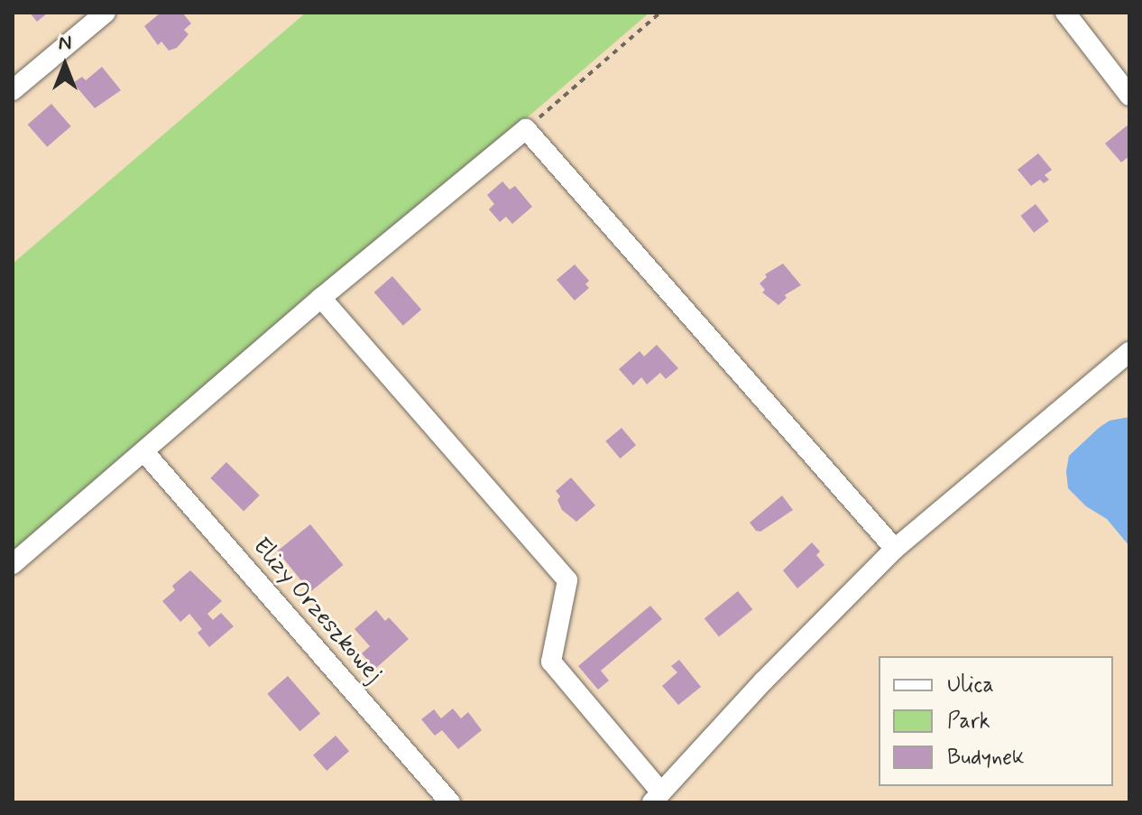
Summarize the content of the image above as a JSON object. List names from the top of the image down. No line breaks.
{"streets":{"street":["Elizy Orzeszkowej"]},"legend":["Ulica","Park","Budynek"],"north":"top"}
